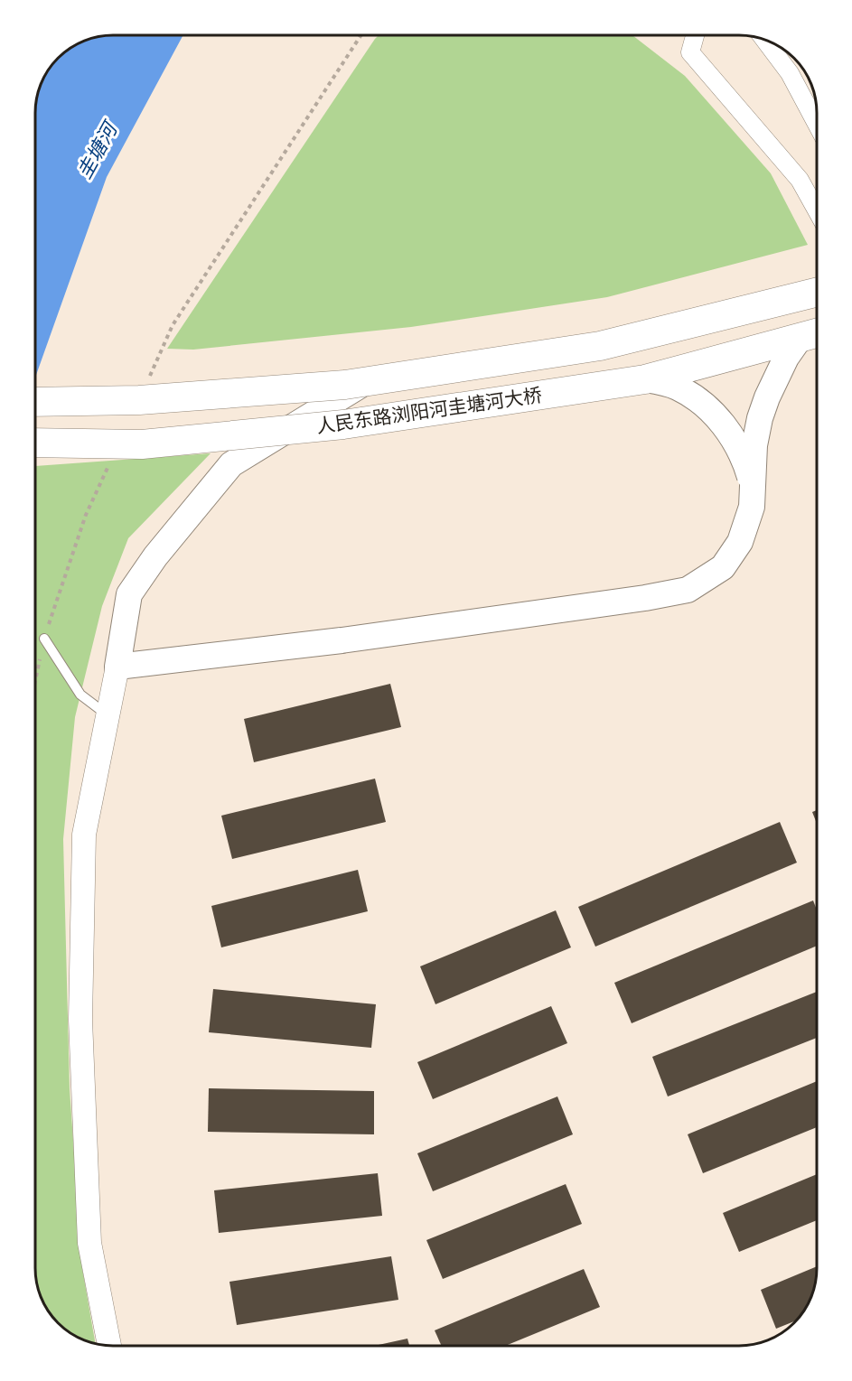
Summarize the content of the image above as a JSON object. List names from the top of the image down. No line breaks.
{"streets":{"main road":["人民东路浏阳河圭塘河大桥"]},"water":["圭塘河"]}
